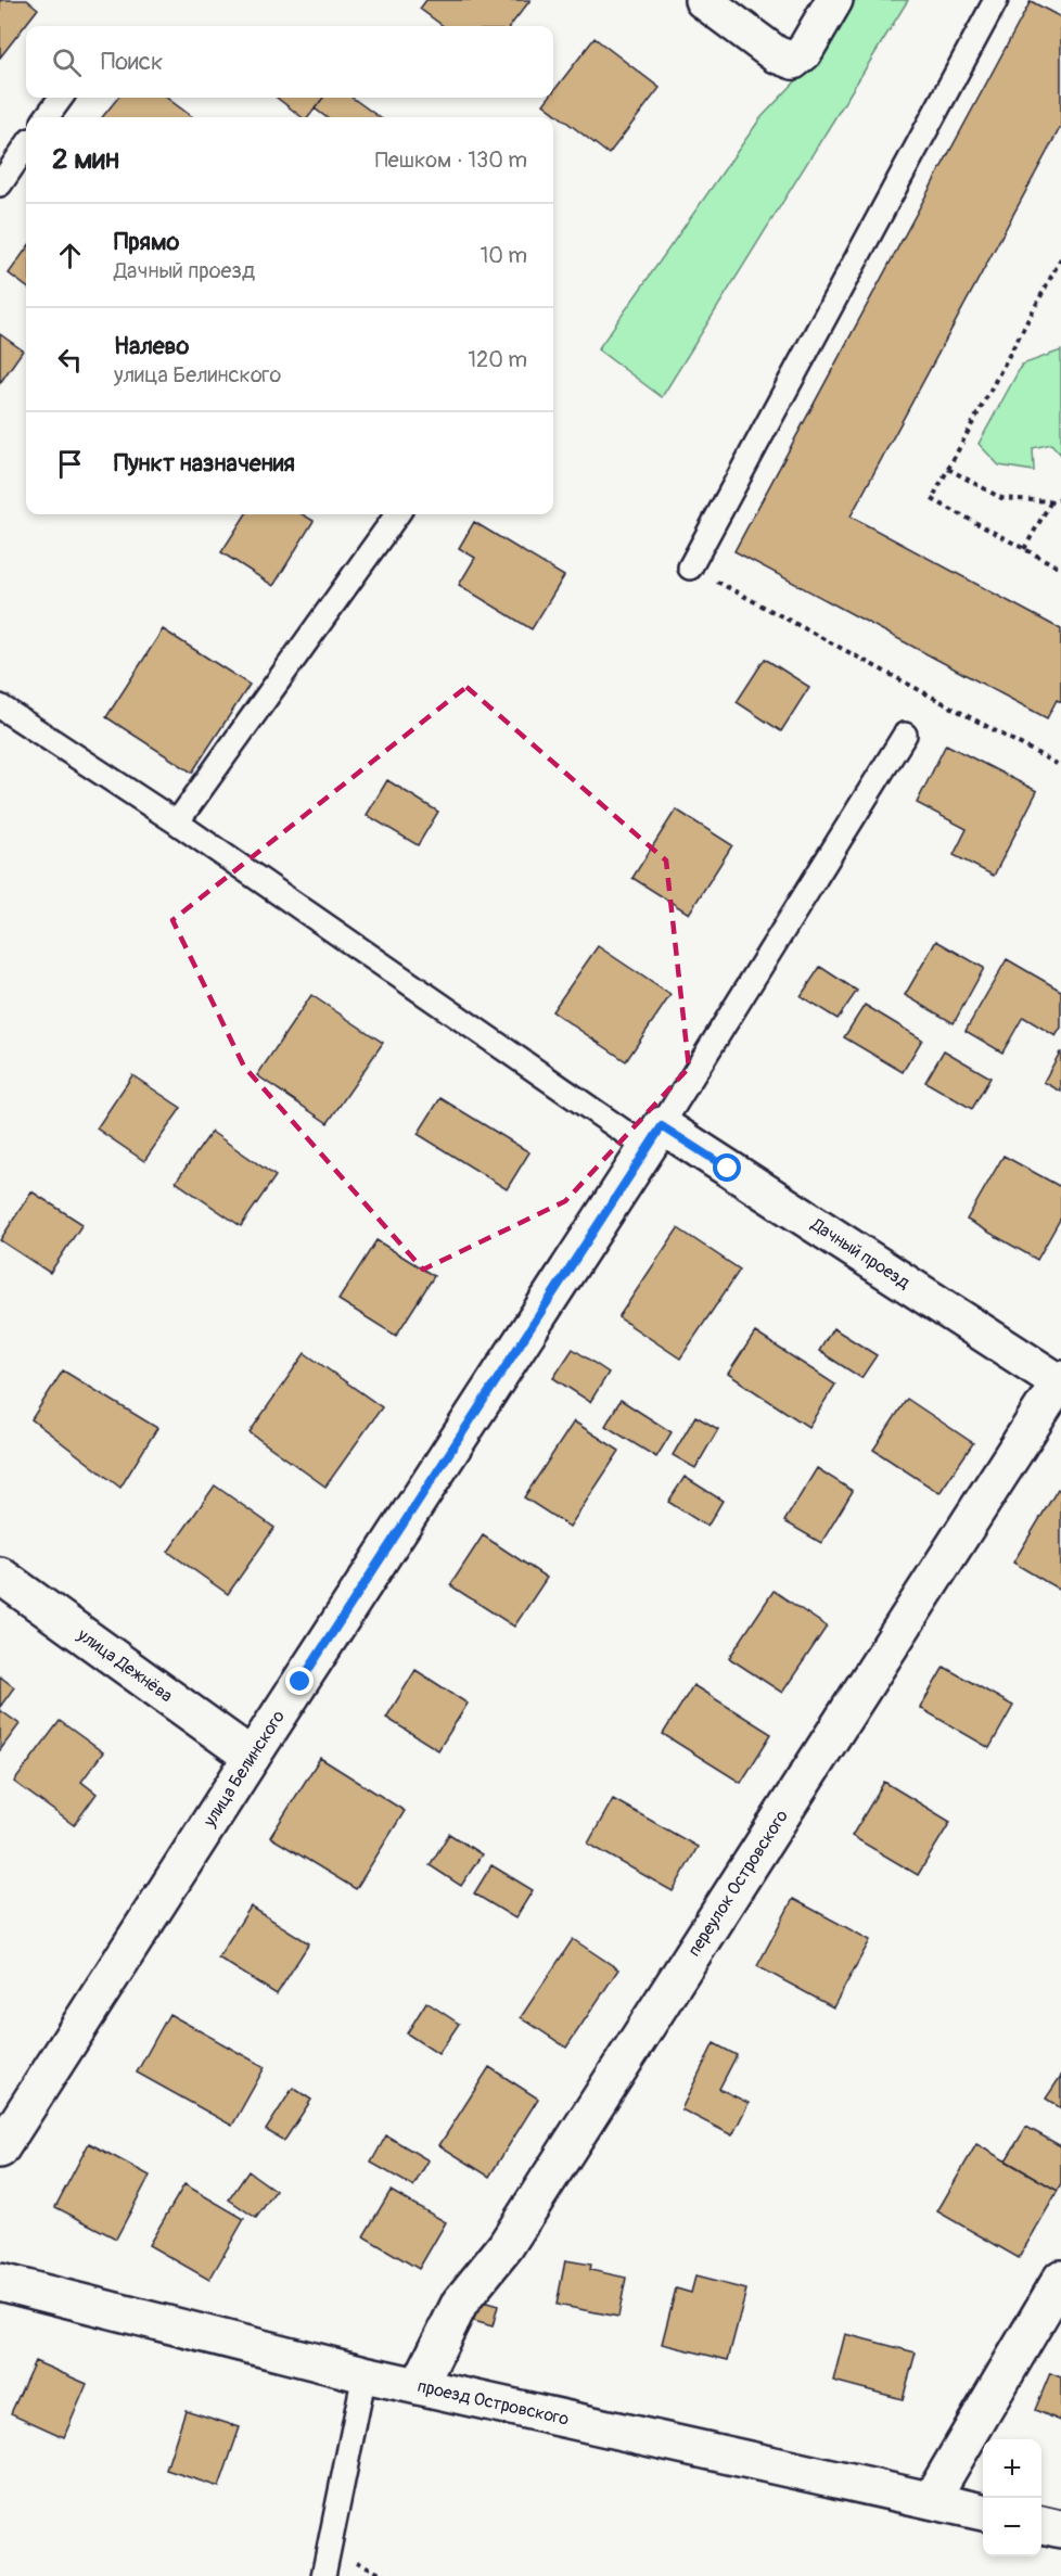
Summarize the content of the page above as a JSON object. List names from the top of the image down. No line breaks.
{"streets":{"street":["Дачный проезд","улица Дежнёва","улица Белинского","переулок Островского","проезд Островского"]},"crossings":[["Дачный проезд","улица Белинского"],["Дачный проезд","переулок Островского"],["улица Дежнёва","улица Белинского"],["переулок Островского","проезд Островского"]],"page":{"search":"Поиск","heading":["2 мин","Пешком · 130 m"],"list":[["Прямо","Дачный проезд","10 m"],["Налево","улица Белинского","120 m"],"Пункт назначения"],"map_buttons":["+","−"]}}
